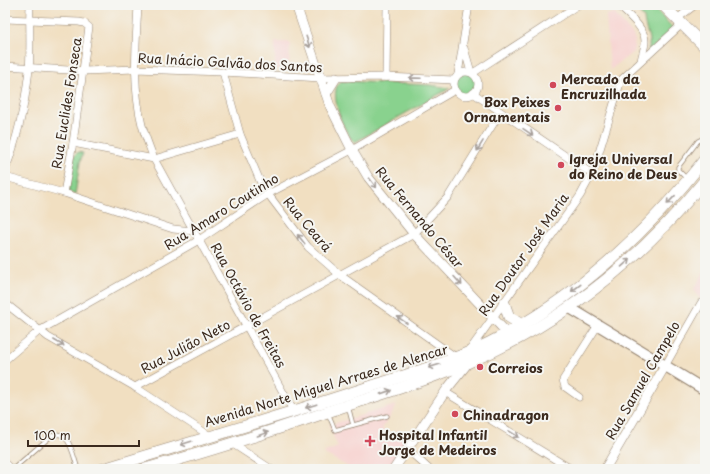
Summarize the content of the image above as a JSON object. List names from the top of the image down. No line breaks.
{"streets":{"main road":["Avenida Norte Miguel Arraes de Alencar"],"street":["Rua Inácio Galvão dos Santos","Rua Euclides Fonseca","Rua Amaro Coutinho","Rua Fernando César","Rua Ceará","Rua Doutor José Maria","Rua Octávio de Freitas","Rua Julião Neto","Rua Samuel Campelo"]},"crossings":[["Rua Inácio Galvão dos Santos","Rua Euclides Fonseca"],["Rua Inácio Galvão dos Santos","Rua Amaro Coutinho"],["Rua Inácio Galvão dos Santos","Rua Fernando César"],["Rua Inácio Galvão dos Santos","Rua Ceará"],["Rua Inácio Galvão dos Santos","Rua Octávio de Freitas"],["Rua Amaro Coutinho","Rua Fernando César"],["Rua Amaro Coutinho","Rua Ceará"],["Rua Amaro Coutinho","Rua Octávio de Freitas"],["Rua Fernando César","Rua Doutor José Maria"],["Rua Fernando César","Rua Julião Neto"],["Rua Fernando César","Avenida Norte Miguel Arraes de Alencar"],["Rua Ceará","Rua Julião Neto"],["Rua Ceará","Avenida Norte Miguel Arraes de Alencar"],["Rua Doutor José Maria","Avenida Norte Miguel Arraes de Alencar"],["Rua Octávio de Freitas","Rua Julião Neto"],["Rua Octávio de Freitas","Avenida Norte Miguel Arraes de Alencar"]],"one_way":["Rua Fernando César","Rua Ceará"],"places":{"other":["Mercado da Encruzilhada","Box Peixes Ornamentais","Igreja Universal do Reino de Deus","Correios","Chinadragon"],"health":["Hospital Infantil Jorge de Medeiros"]},"scale_bar":"100 m"}
